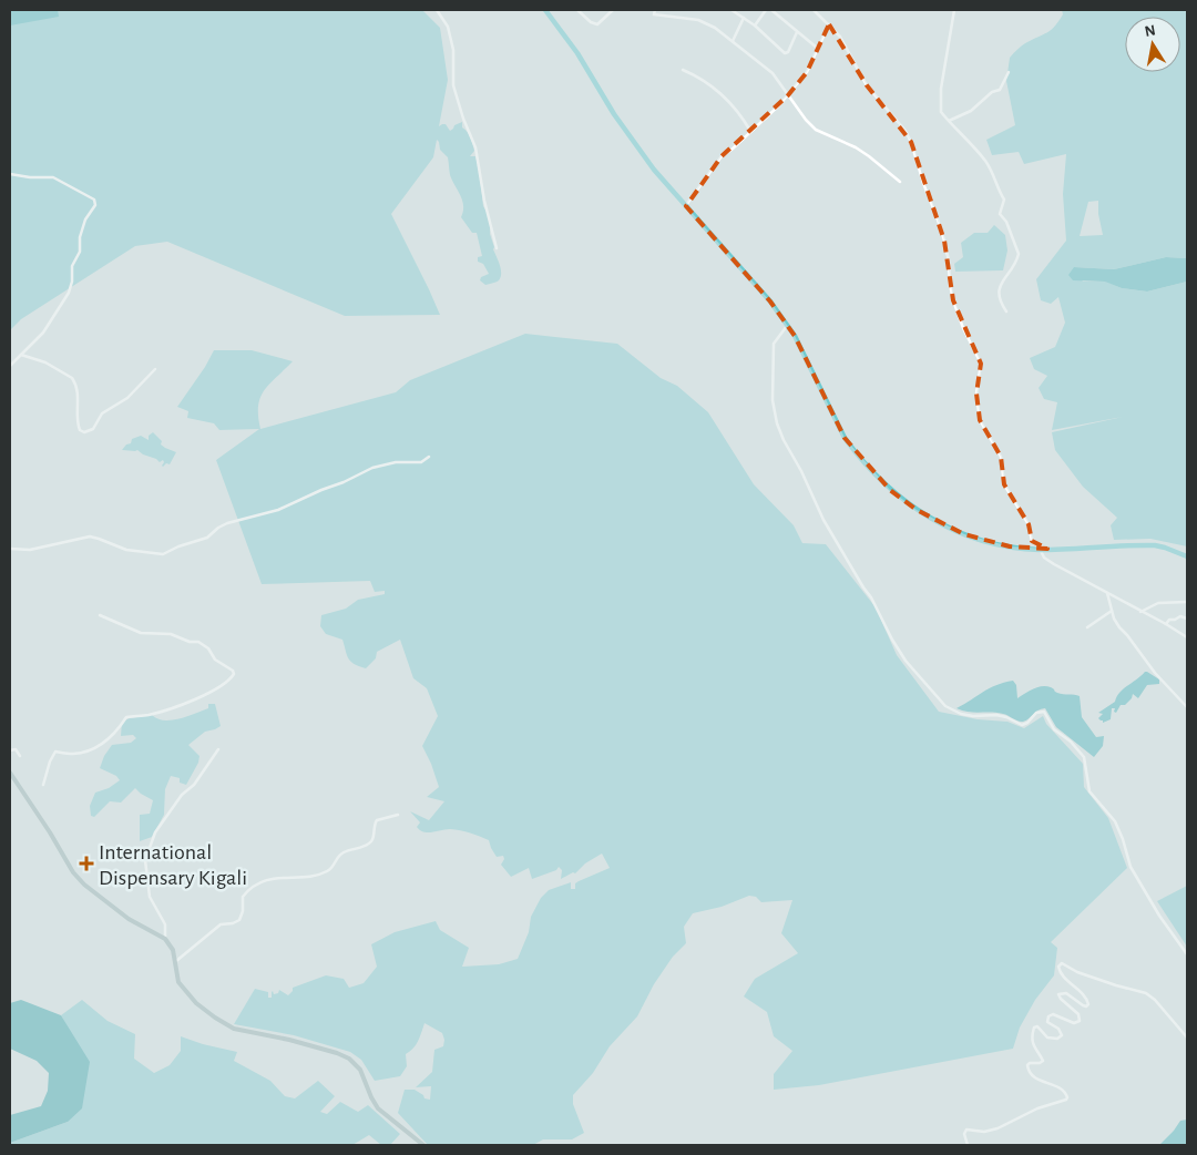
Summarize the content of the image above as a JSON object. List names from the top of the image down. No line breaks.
{"places":{"health":["International Dispensary Kigali"]},"north":"top"}
